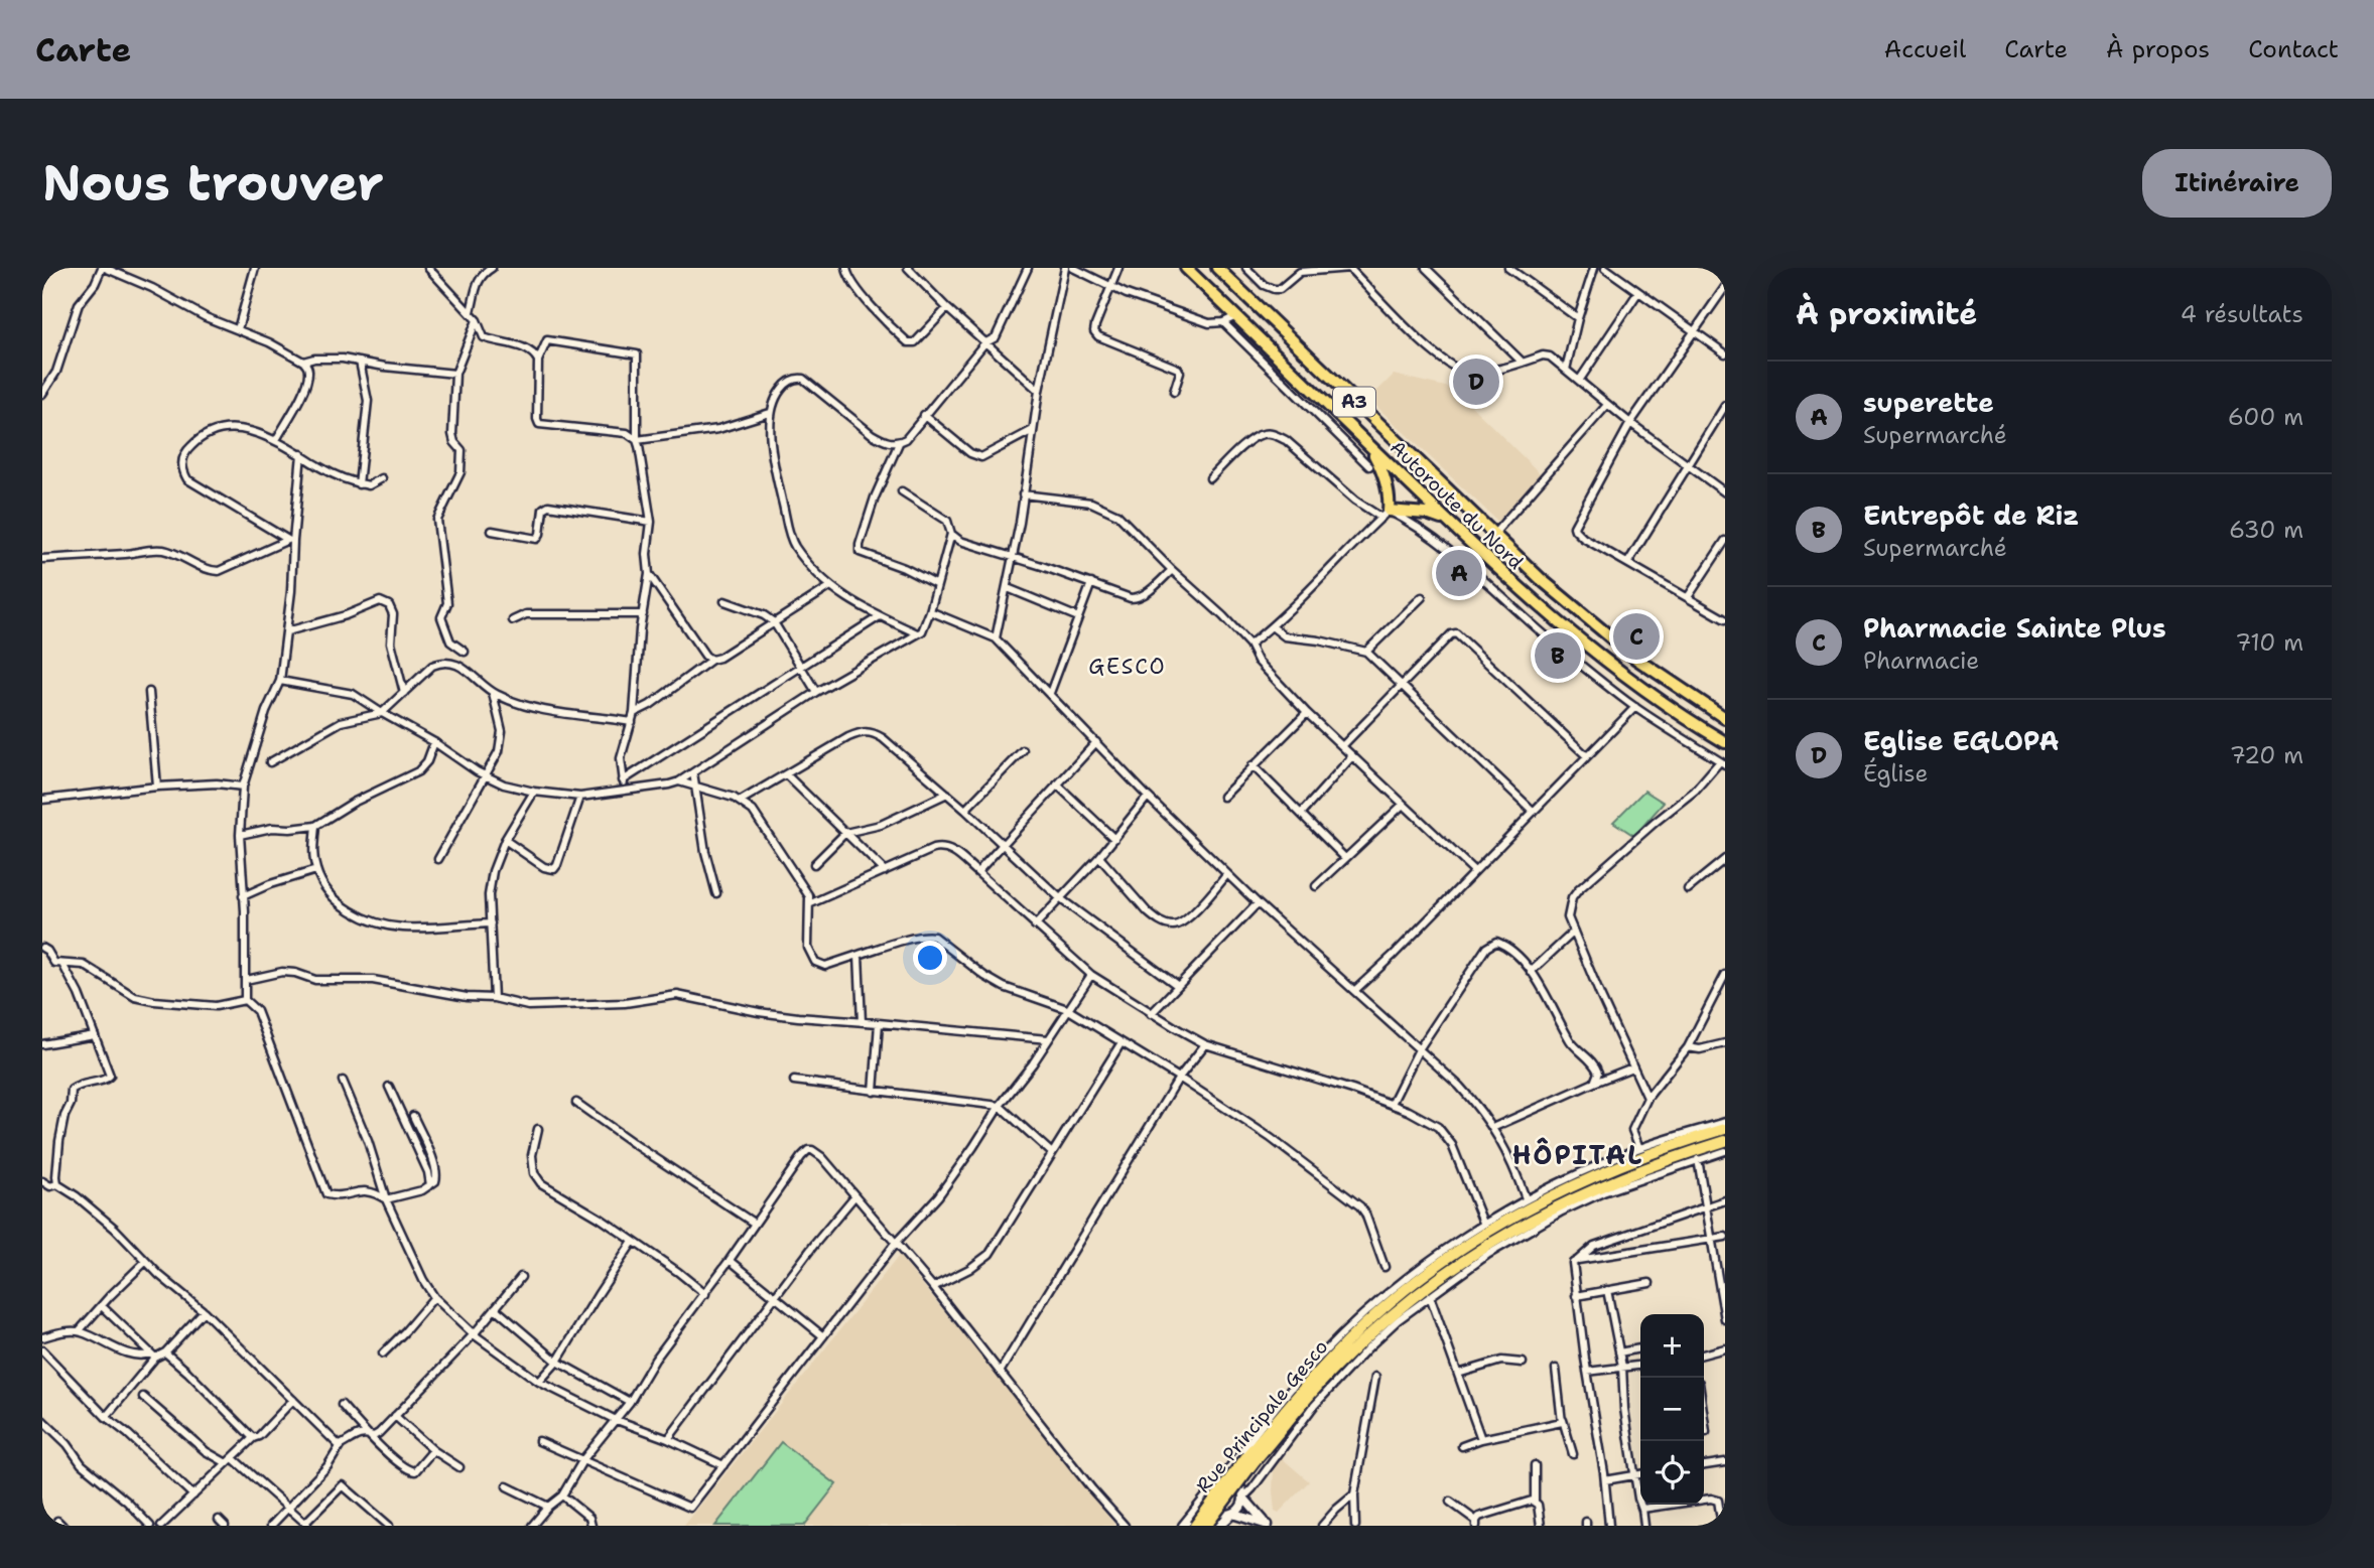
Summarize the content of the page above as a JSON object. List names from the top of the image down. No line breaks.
{"streets":{"highway":["A3","Autoroute du Nord"],"main road":["Rue Principale Gesco"]},"districts":["GESCO","HÔPITAL"],"page":{"header":"Carte","nav":["Accueil","Carte","À propos","Contact"],"buttons":"Itinéraire","title":"Nous trouver","heading":["À proximité","4 résultats"],"pins":["D","A","C","B"],"list":[{"mark":"A","name":"superette","note":"Supermarché","value":"600 m"},{"mark":"B","name":"Entrepôt de Riz","note":"Supermarché","value":"630 m"},{"mark":"C","name":"Pharmacie Sainte Plus","note":"Pharmacie","value":"710 m"},{"mark":"D","name":"Eglise EGLOPA","note":"Église","value":"720 m"}],"map_buttons":["+","−"]}}
